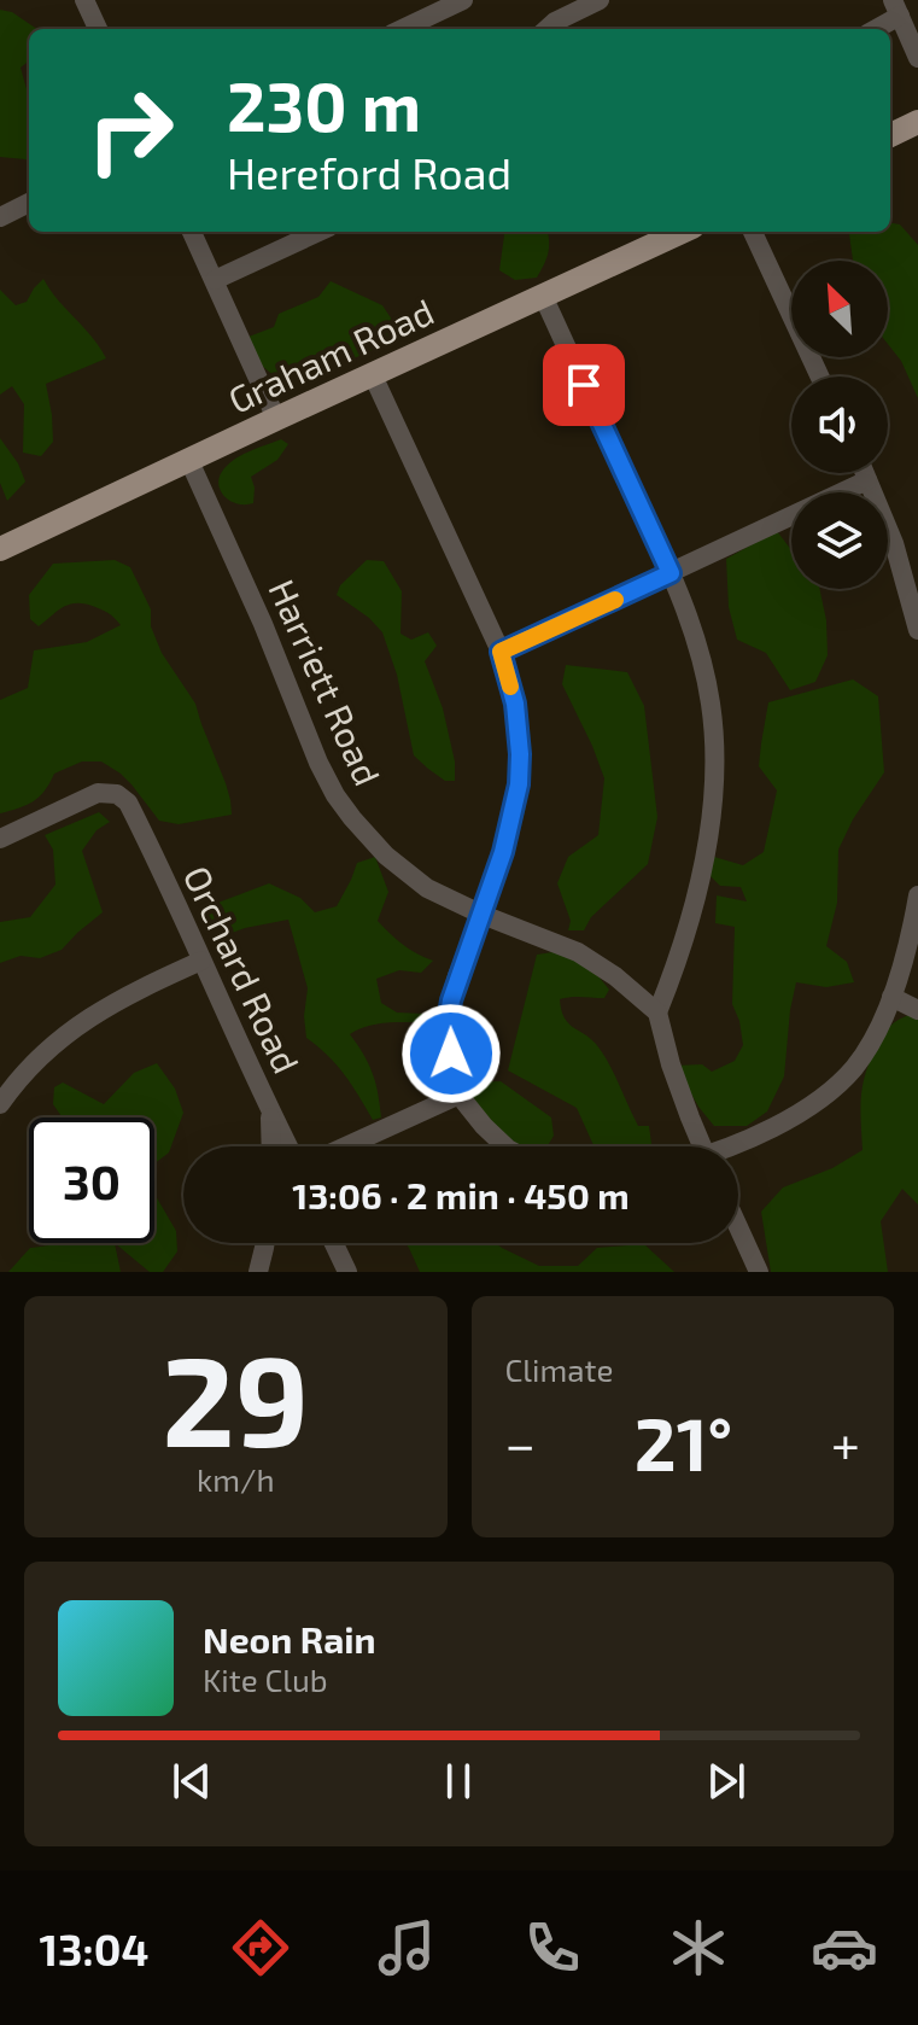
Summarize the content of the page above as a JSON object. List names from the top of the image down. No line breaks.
{"streets":{"main road":["Graham Road"],"street":["Harriett Road","Orchard Road"]},"crossings":[["Graham Road","Harriett Road"]],"north":"top left","page":{"turn":["230 m","Hereford Road"],"limit":"30","trip":"13:06 · 2 min · 450 m","tile":[["29","km/h"],"Climate"],"heat":["−","21°","+"],"song":["Neon Rain","Kite Club"],"tabs":"13:04"}}
